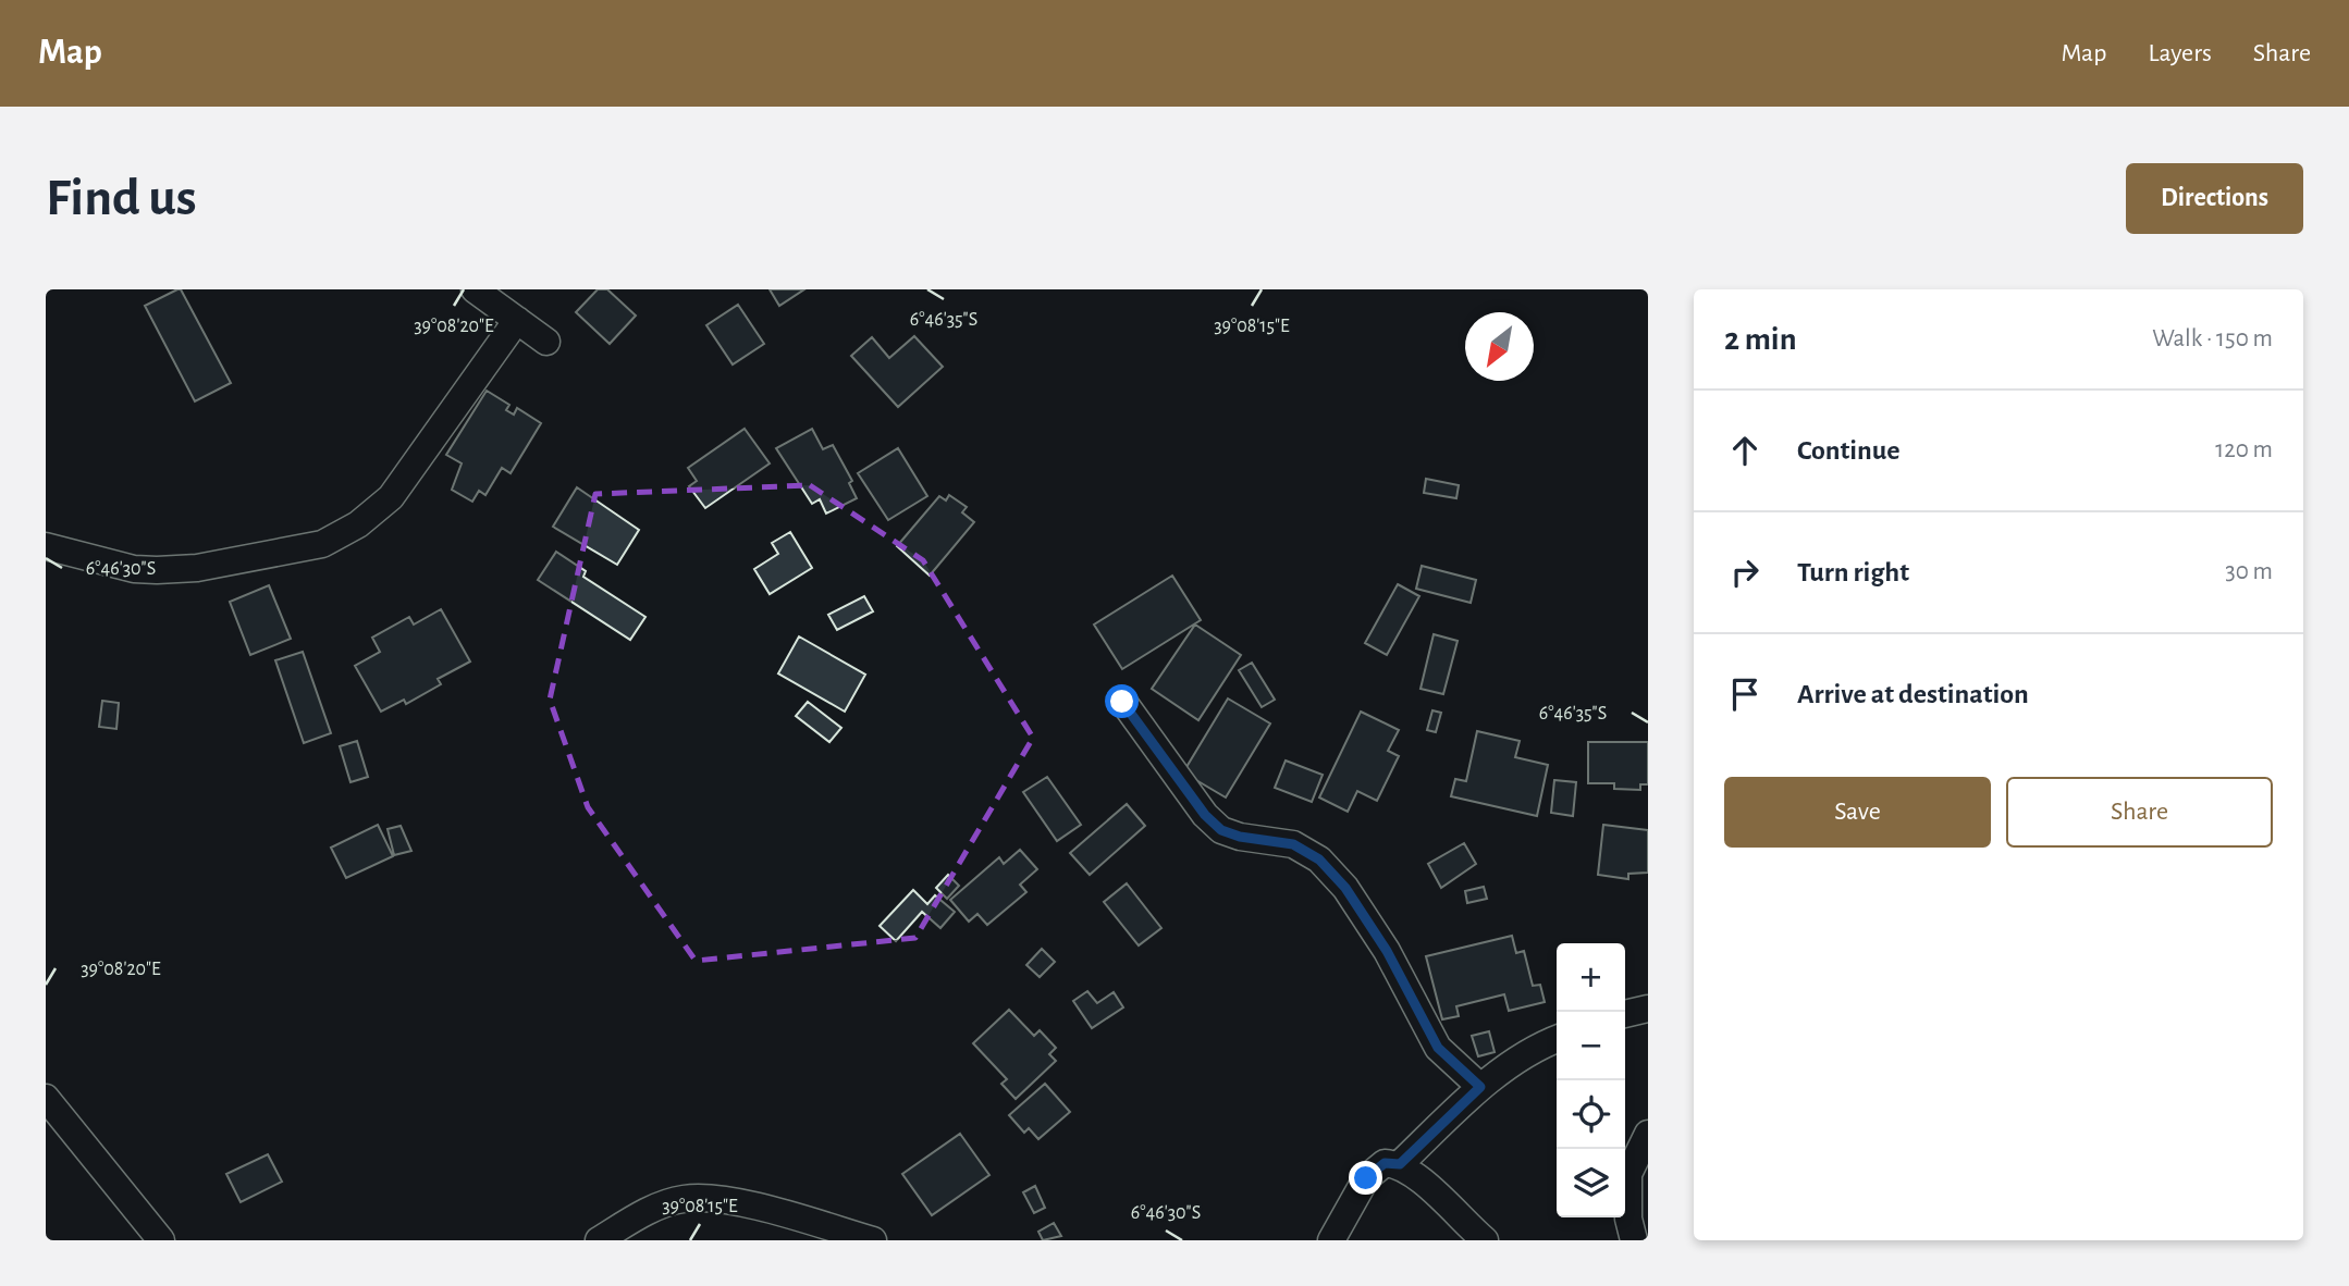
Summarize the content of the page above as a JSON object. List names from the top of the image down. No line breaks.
{"north":"bottom left","page":{"header":"Map","nav":["Map","Layers","Share"],"buttons":["Directions",["Save","Share"]],"title":"Find us","heading":["2 min","Walk · 150 m"],"list":[["Continue","120 m"],["Turn right","30 m"],"Arrive at destination"],"map_buttons":["+","−"]},"coordinates":["6°46'35\"S","39°08'15\"E","39°08'20\"E","6°46'30\"S"]}
